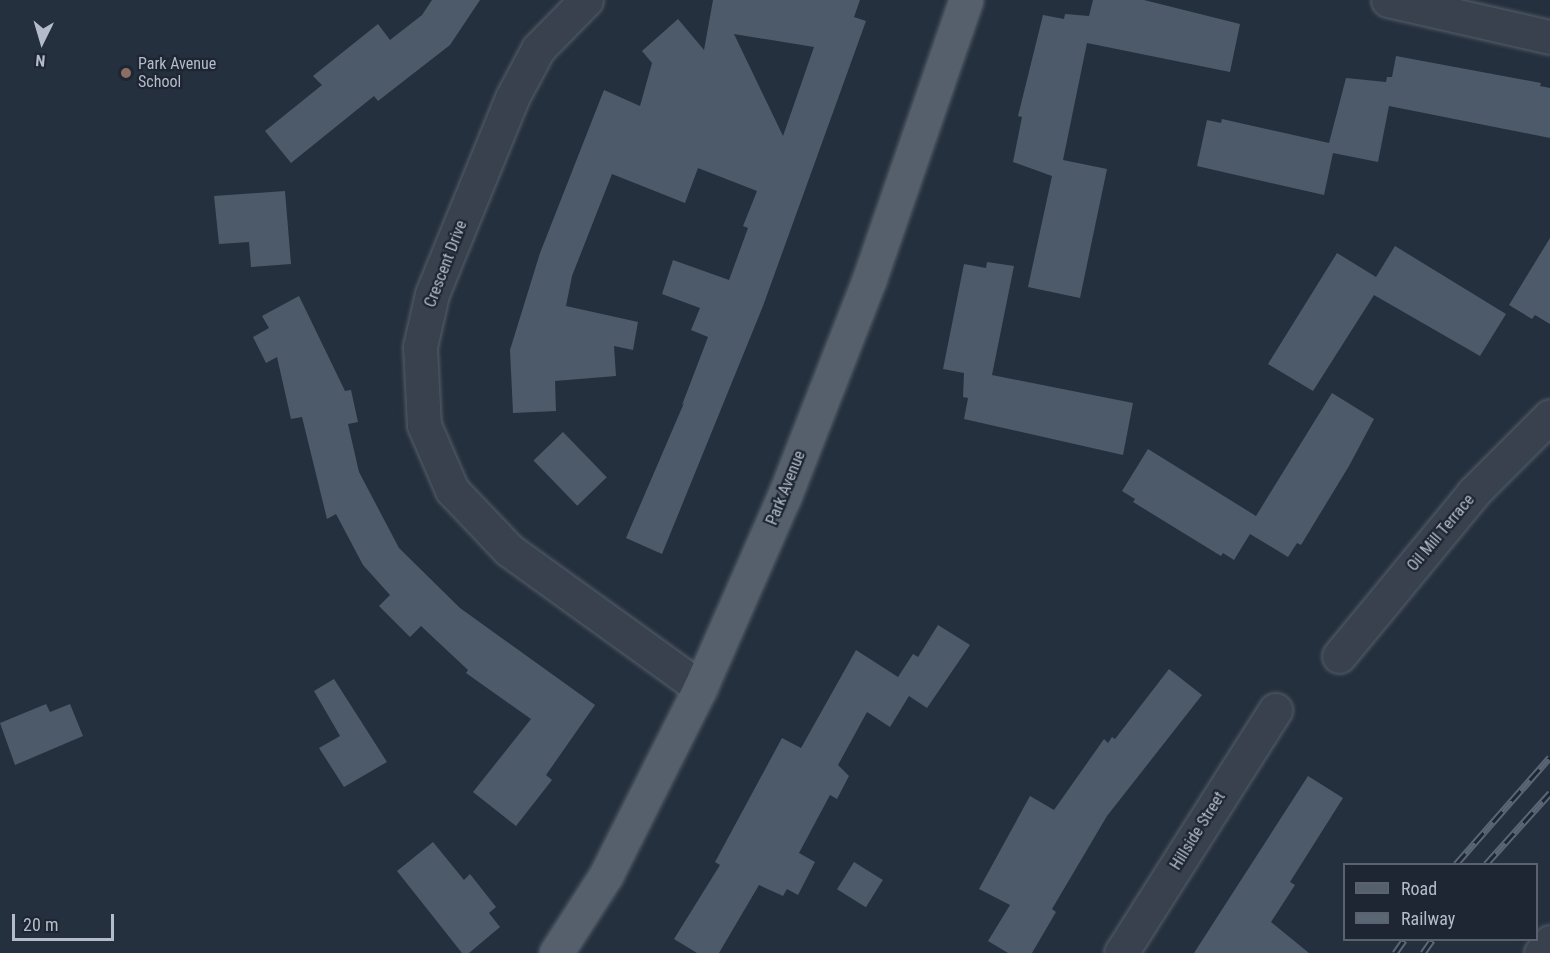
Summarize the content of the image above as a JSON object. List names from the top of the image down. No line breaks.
{"streets":{"main road":["Park Avenue"],"street":["Crescent Drive","Oil Mill Terrace","Hillside Street"]},"crossings":[["Crescent Drive","Park Avenue"]],"places":["Park Avenue School"],"legend":["Road","Railway"],"scale_bar":"20 m","north":"bottom"}
